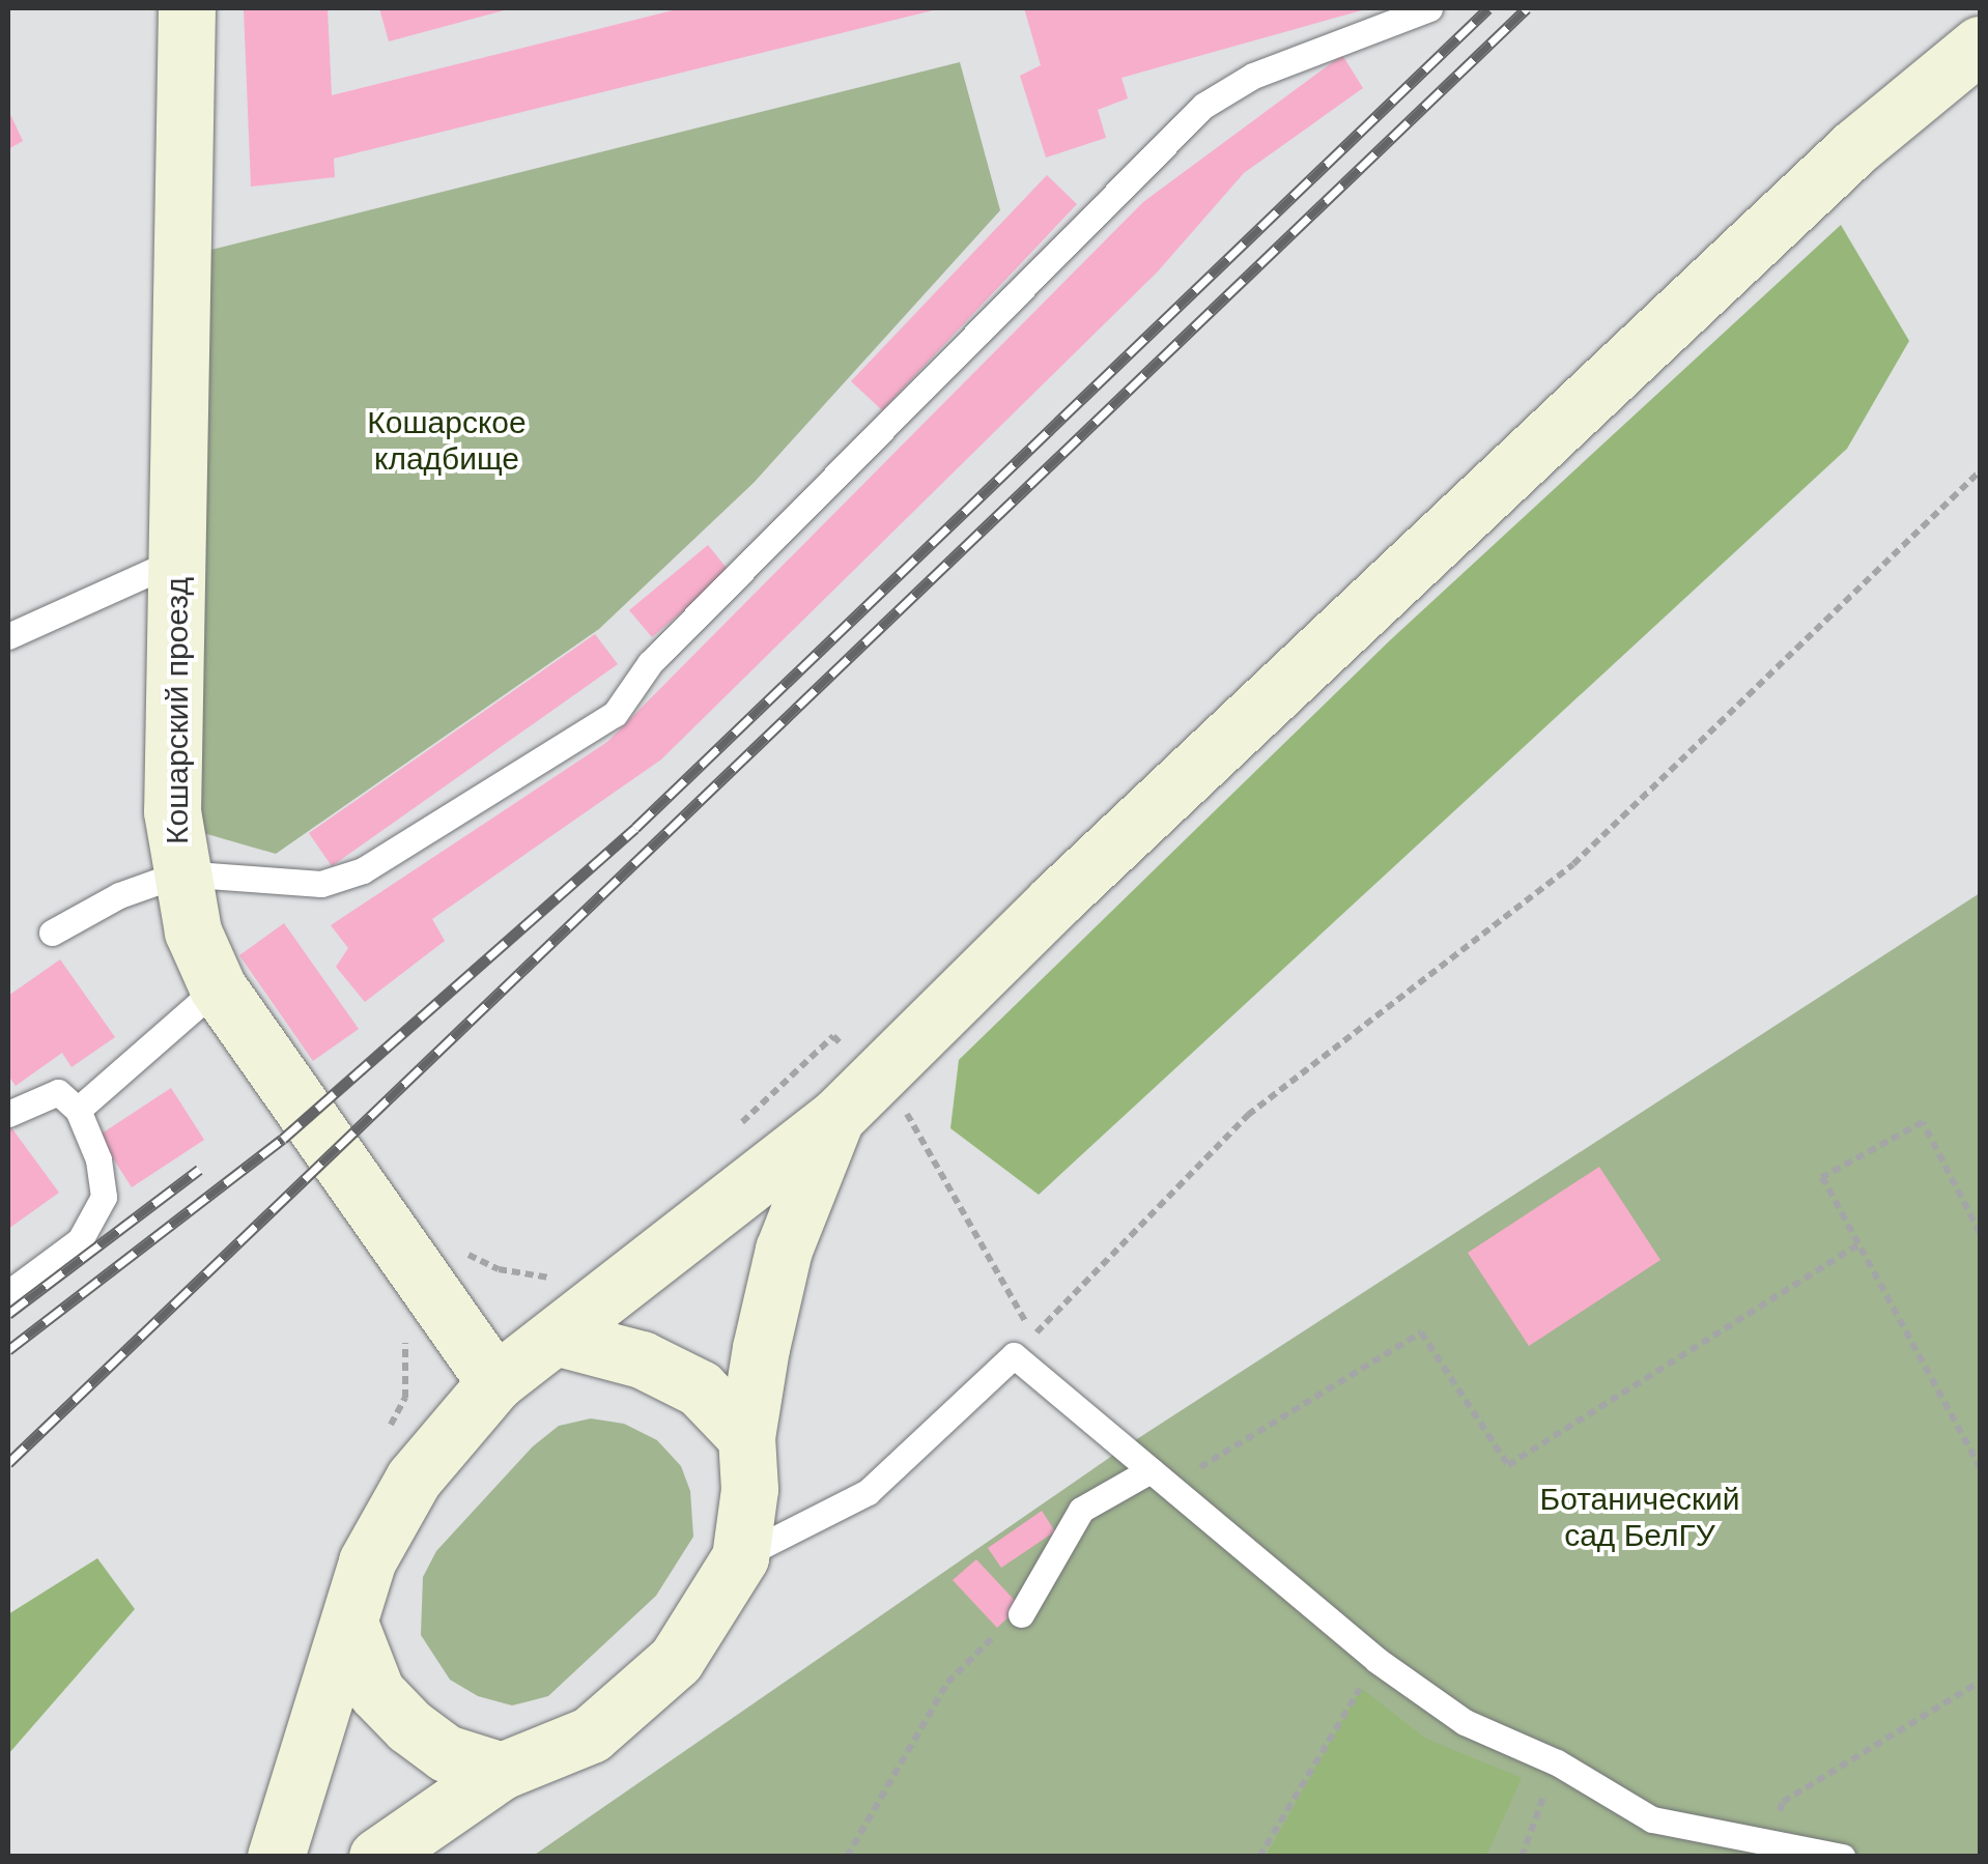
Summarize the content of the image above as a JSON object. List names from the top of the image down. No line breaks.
{"streets":{"main road":["Кошарский проезд"]},"parks":["Кошарское кладбище","Ботанический сад БелГУ"]}
